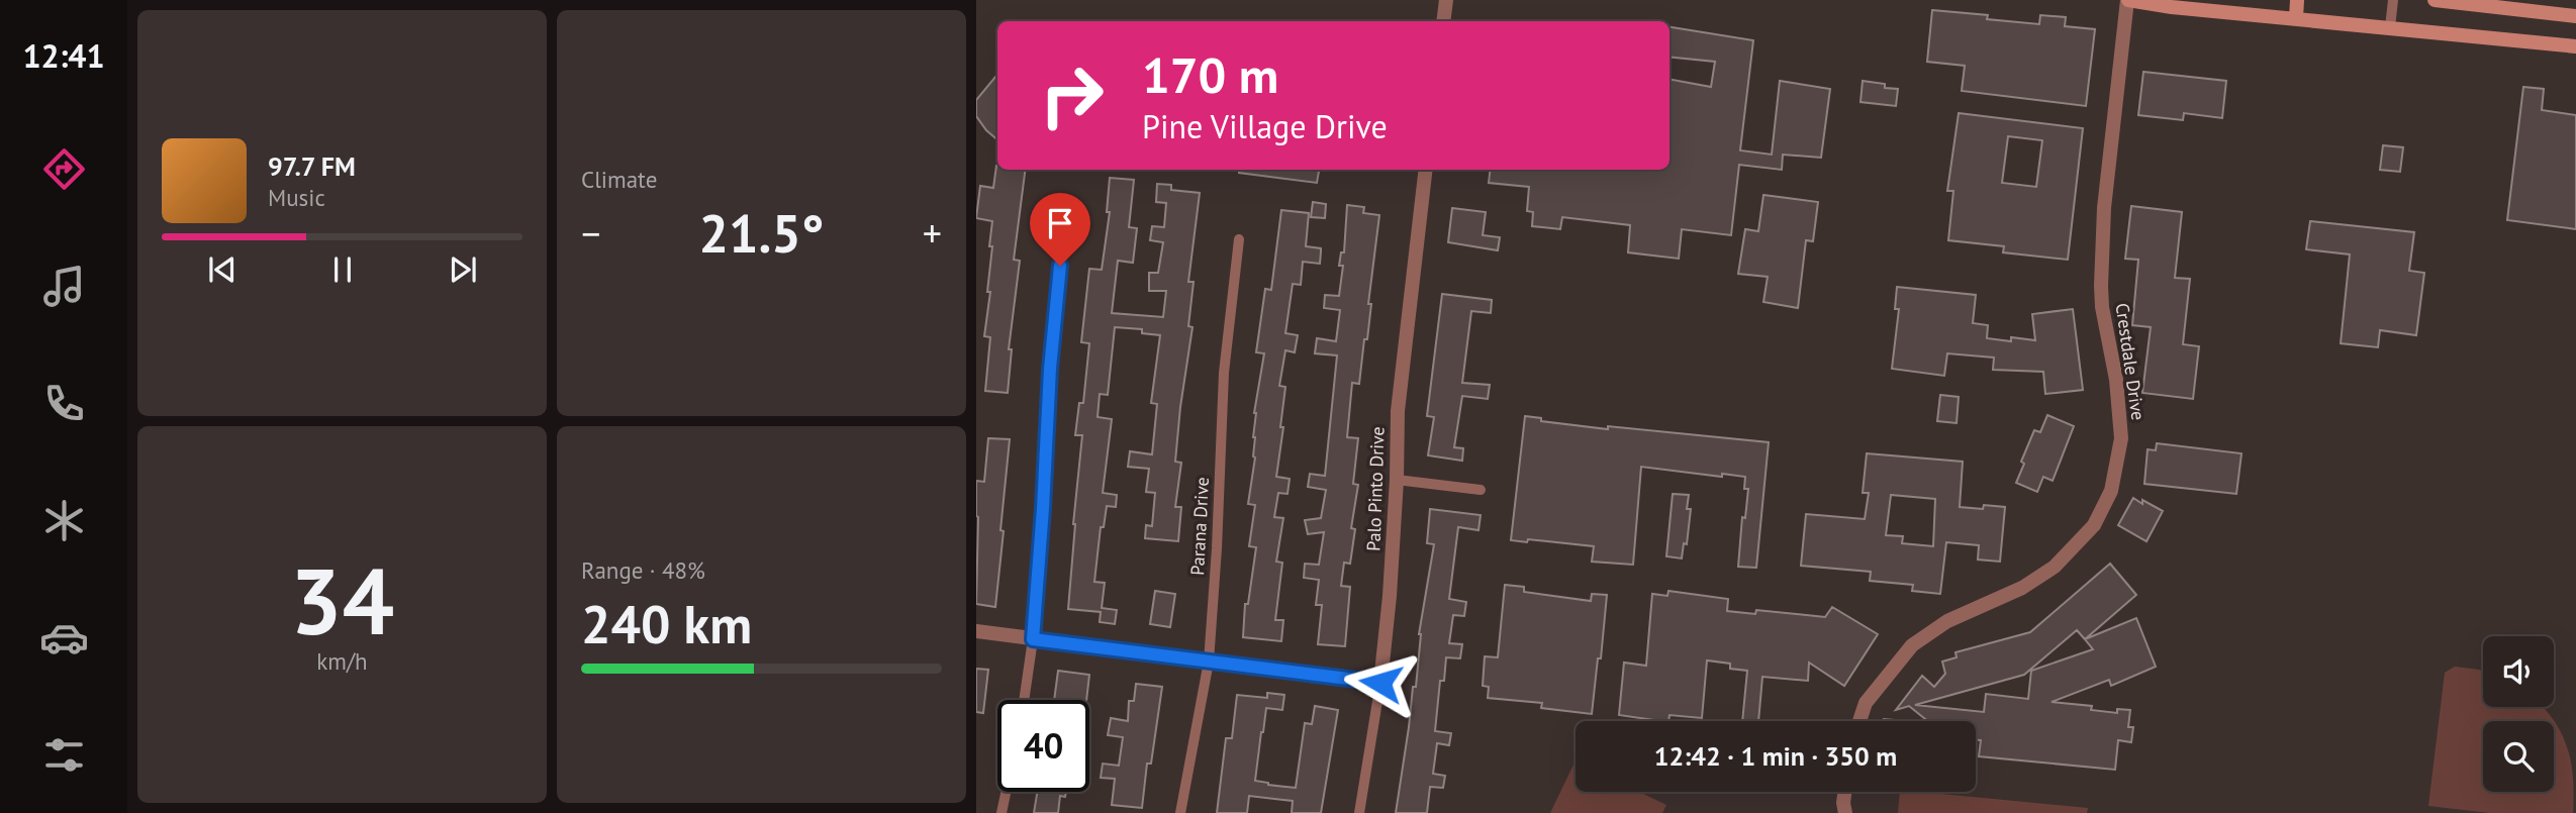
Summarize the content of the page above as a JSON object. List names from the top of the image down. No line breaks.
{"streets":{"street":["Crestdale Drive","Palo Pinto Drive","Parana Drive"]},"page":{"tabs":"12:41","tile":["Climate",["34","km/h"],["Range · 48%","240 km"]],"turn":["170 m","Pine Village Drive"],"song":["97.7 FM","Music"],"heat":["−","21.5°","+"],"limit":"40","trip":"12:42 · 1 min · 350 m"}}
